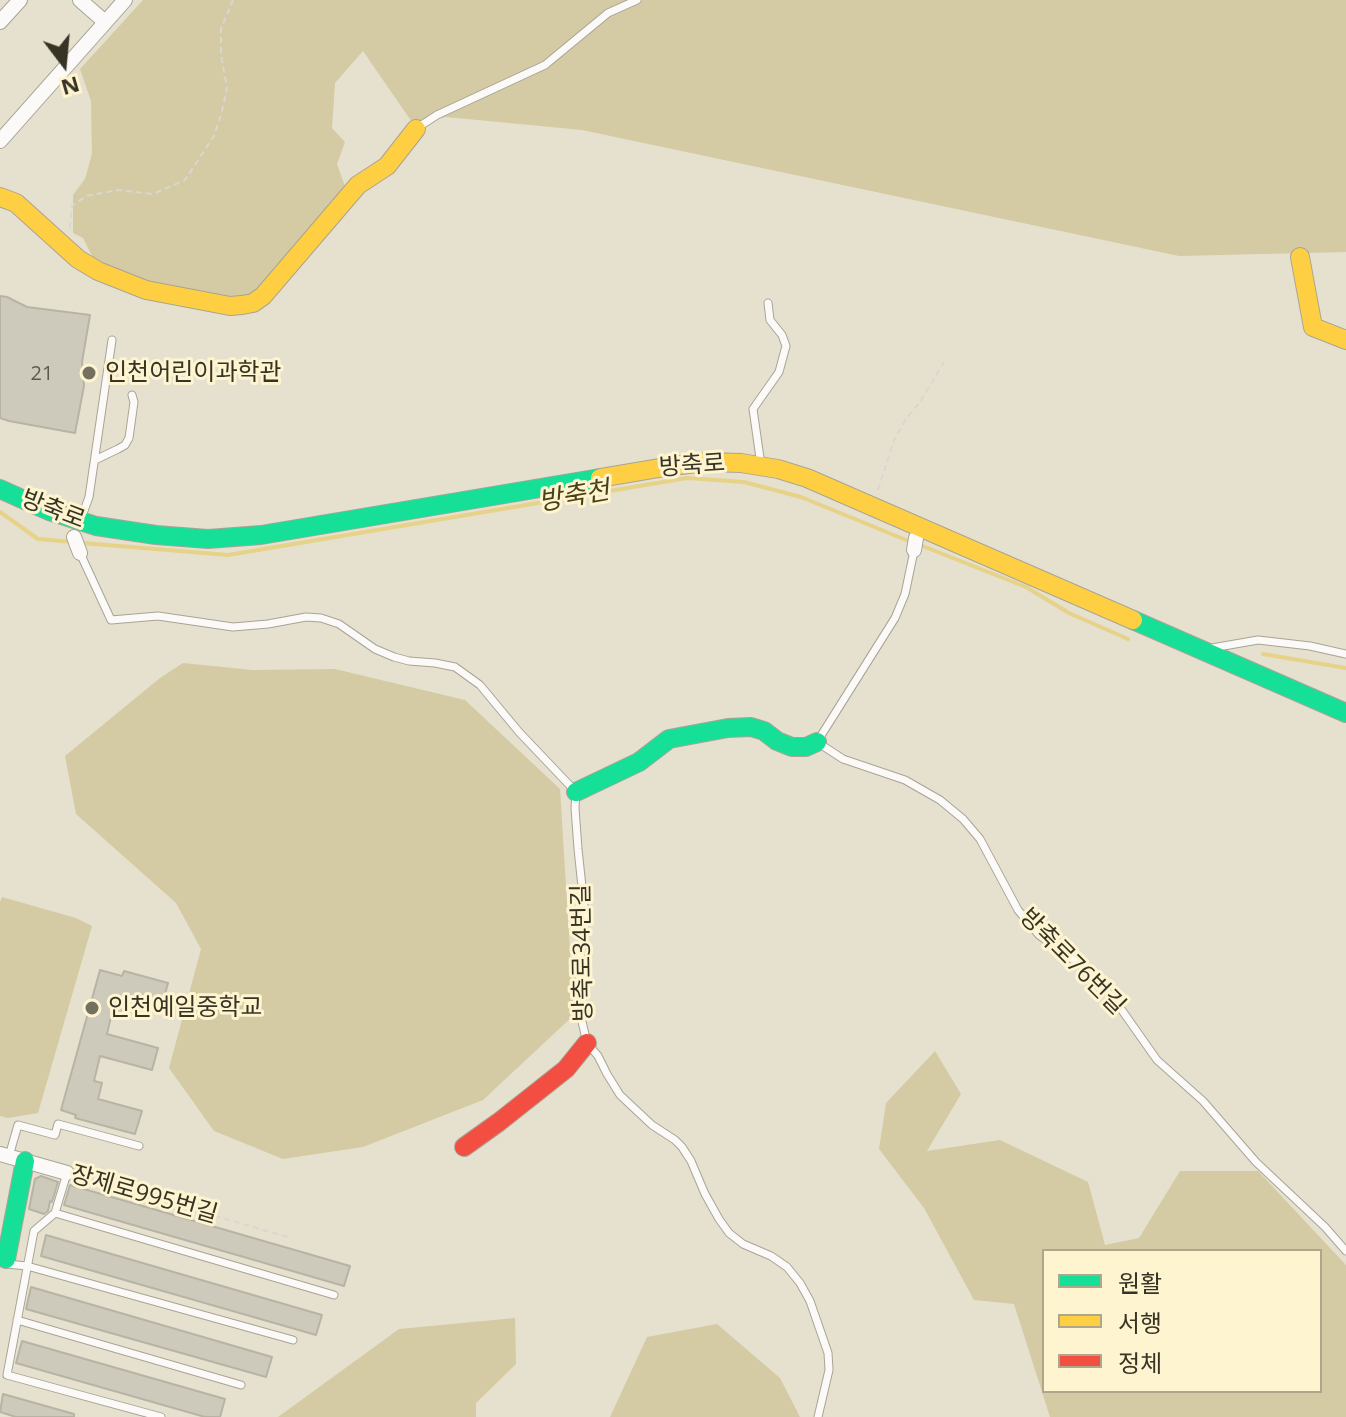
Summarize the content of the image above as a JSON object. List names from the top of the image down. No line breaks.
{"streets":{"street":["방축로","장제로995번길"],"lane":["방축로34번길","방축로76번길"]},"water":["방축천"],"places":["인천어린이과학관","인천예일중학교"],"house_numbers":["21"],"legend":["원활","서행","정체"],"north":"bottom"}
